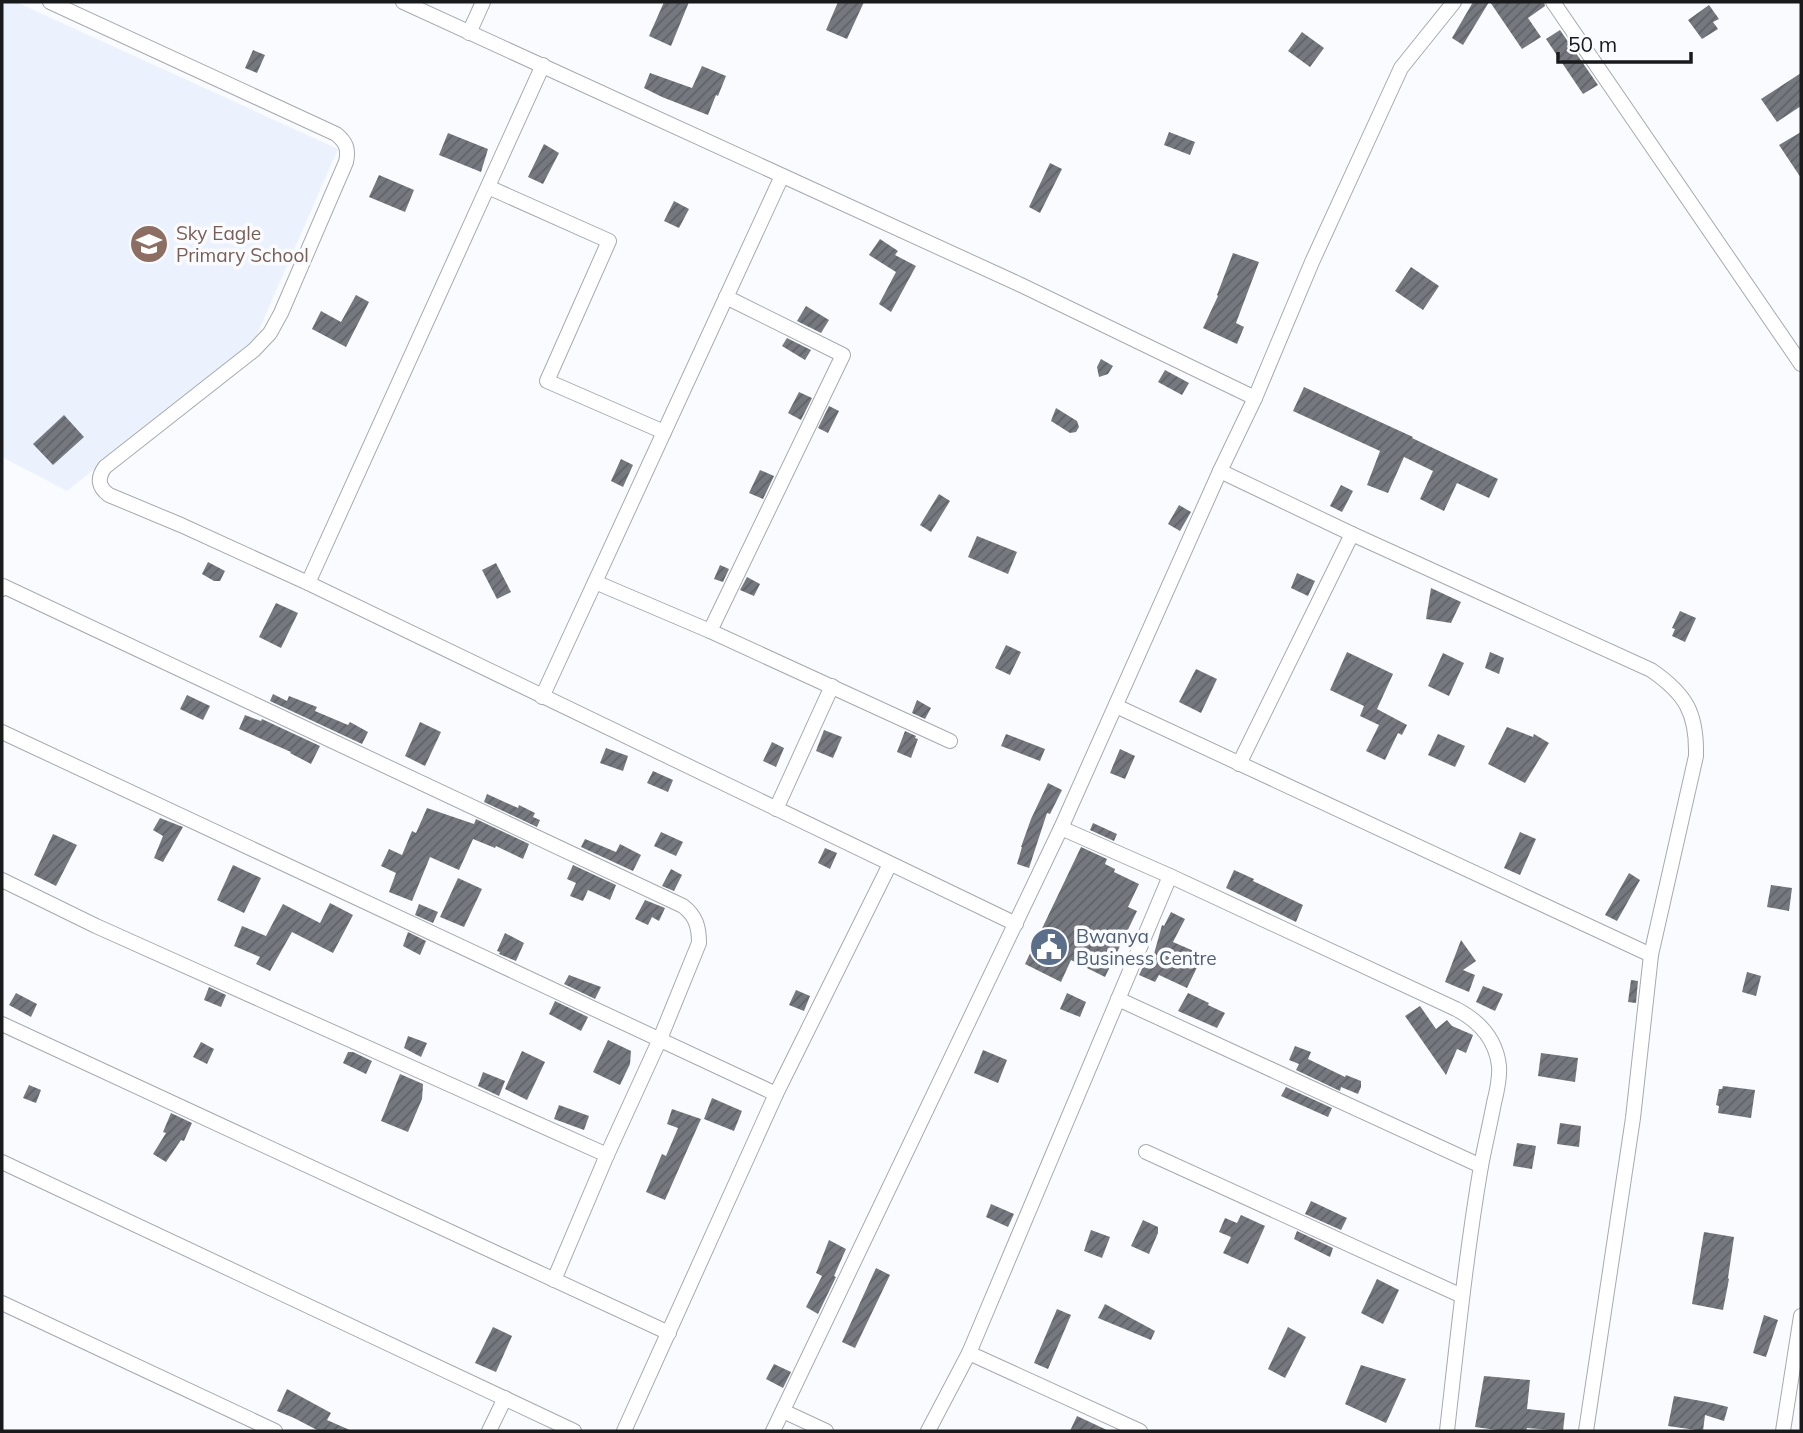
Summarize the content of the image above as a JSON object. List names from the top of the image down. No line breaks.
{"places":{"school or university":["Sky Eagle Primary School"],"public building":["Bwanya Business Centre"]},"scale_bar":"50 m"}
